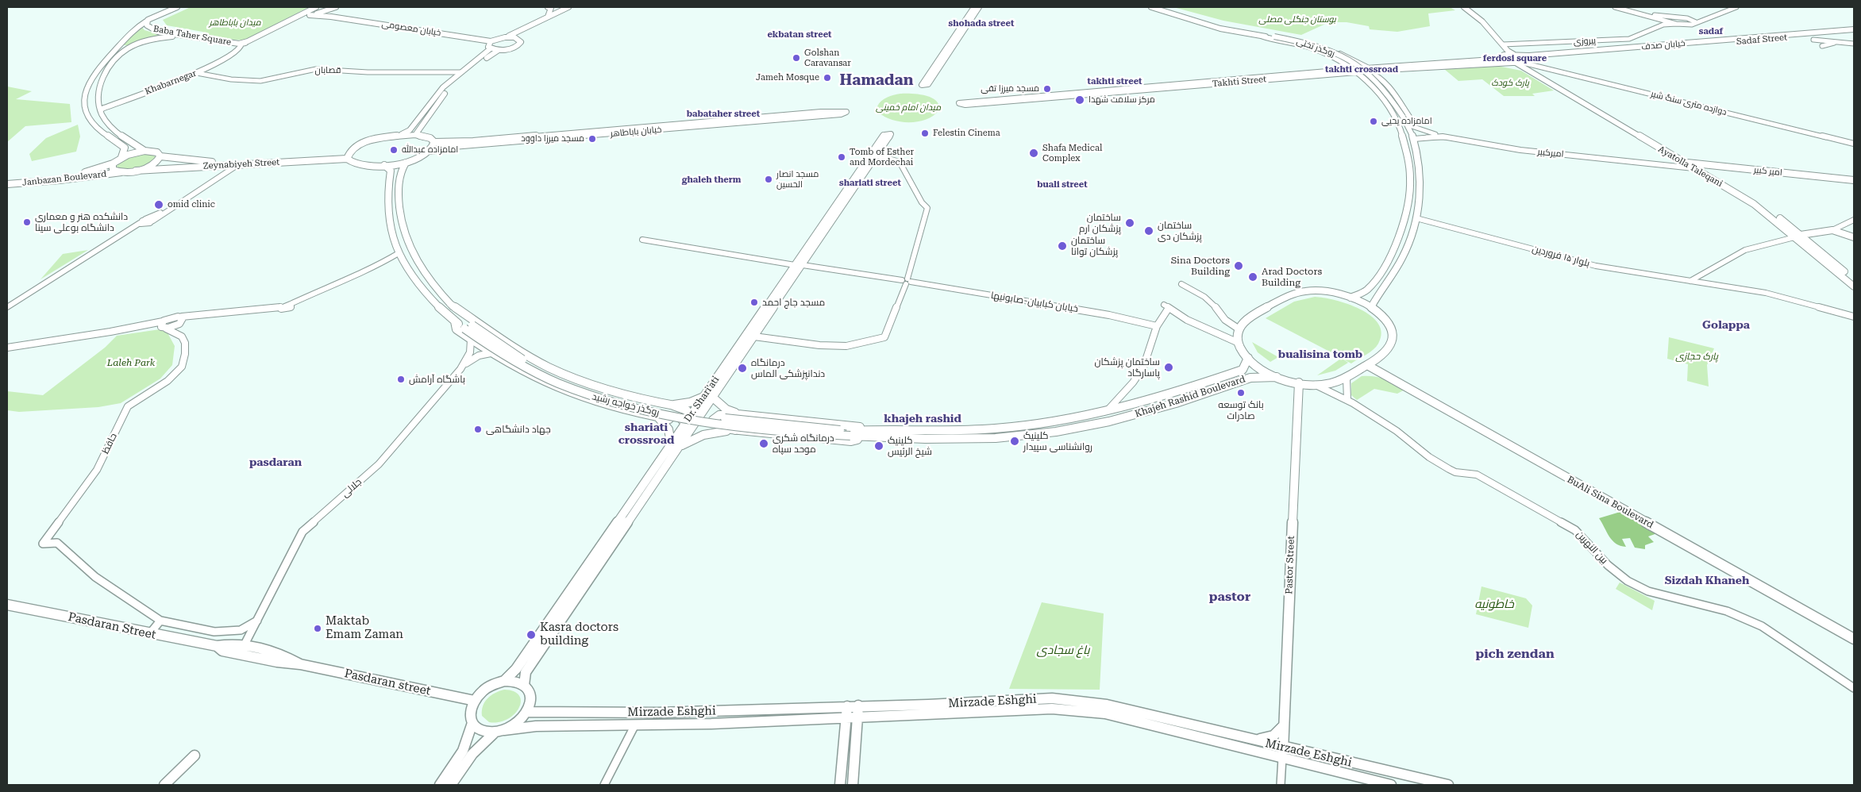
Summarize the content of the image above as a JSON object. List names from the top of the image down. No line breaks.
{"streets":{"main road":["خیابان معصومی","Baba Taher Square","Sadaf Street","خیابان صدف","روگذر تختی","Takhti Street","Khabarnegar","خیابان باباطاهر","Zeynabiyeh Street","Ayatolla Taleqani","امیر کبیر","Janbazan Boulevard","Khajeh Rashid Boulevard","Dr. Shari'ati","روگذر خواجه رشید","BuAli Sina Boulevard","Pastor Street","Pasdaran Street","Pasdaran street","Mirzade Eshghi"],"street":["پیروزی","قصابان","دوازده متری سنگ شیر","امیرکبیر","بلوار ۱۵ فروردین","خیابان کبابیان-صابونیها","حافظ","جلالی","بین النهرین"]},"crossings":[["خیابان معصومی","Khabarnegar"],["Sadaf Street","خیابان صدف"],["Sadaf Street","Takhti Street"],["Sadaf Street","دوازده متری سنگ شیر"],["Sadaf Street","Ayatolla Taleqani"],["قصابان","Khabarnegar"],["Takhti Street","دوازده متری سنگ شیر"],["Takhti Street","Ayatolla Taleqani"],["Khabarnegar","Zeynabiyeh Street"],["دوازده متری سنگ شیر","Ayatolla Taleqani"],["خیابان باباطاهر","Zeynabiyeh Street"],["Zeynabiyeh Street","Janbazan Boulevard"],["Ayatolla Taleqani","امیر کبیر"],["خیابان کبابیان-صابونیها","Dr. Shari'ati"],["Khajeh Rashid Boulevard","روگذر خواجه رشید"],["Khajeh Rashid Boulevard","BuAli Sina Boulevard"],["Khajeh Rashid Boulevard","بین النهرین"],["Khajeh Rashid Boulevard","Pastor Street"],["Dr. Shari'ati","Pasdaran street"],["Dr. Shari'ati","Mirzade Eshghi"],["جلالی","Pasdaran Street"],["BuAli Sina Boulevard","بین النهرین"],["BuAli Sina Boulevard","Pastor Street"],["بین النهرین","Pastor Street"],["Pastor Street","Mirzade Eshghi"],["Pasdaran Street","Pasdaran street"],["Pasdaran street","Mirzade Eshghi"]],"districts":["shohada street","sadaf","ekbatan street","ferdosi square","takhti crossroad","Hamadan","takhti street","babataher street","ghaleh therm","shariati street","buali street","Golappa","bualisina tomb","khajeh rashid","shariati crossroad","pasdaran","Sizdah Khaneh","pastor","pich zendan"],"parks":["بوستان جنگلی مصلی","میدان باباطاهر","پارک کودک","میدان امام خمینی","پارک حجازی","Laleh Park","خاطونیه","باغ سجادی"],"places":["Golshan Caravansar","Jameh Mosque","مسجد میرزا تفی","مرکز سلامت شهدا","امامزاده یحیی","Felestin Cinema","مسجد میرزا داوود","امامزاده عبدالله","Shafa Medical Complex","Tomb of Esther and Mordechai","مسجد انصار الحسین","omid clinic","دانشکده هنر و معماری دانشگاه بوعلی سینا","ساختمان پزشکان ارم","ساختمان پزشکان دی","ساختمان پزشکان توانا","Sina Doctors Building","Arad Doctors Building","مسجد جاج احمد","ساختمان پزشکان پاسارگاد","درمانگاه دندانپزشکی الماس","باشگاه آرامش","بانک توسعه صادرات","جهاد دانشگاهی","کلینیک روانشناسی سپیدار","درمانگاه شکری موحد سپاه","کلینیک شیخ الرئیس","Maktab Emam Zaman","Kasra doctors building"]}
